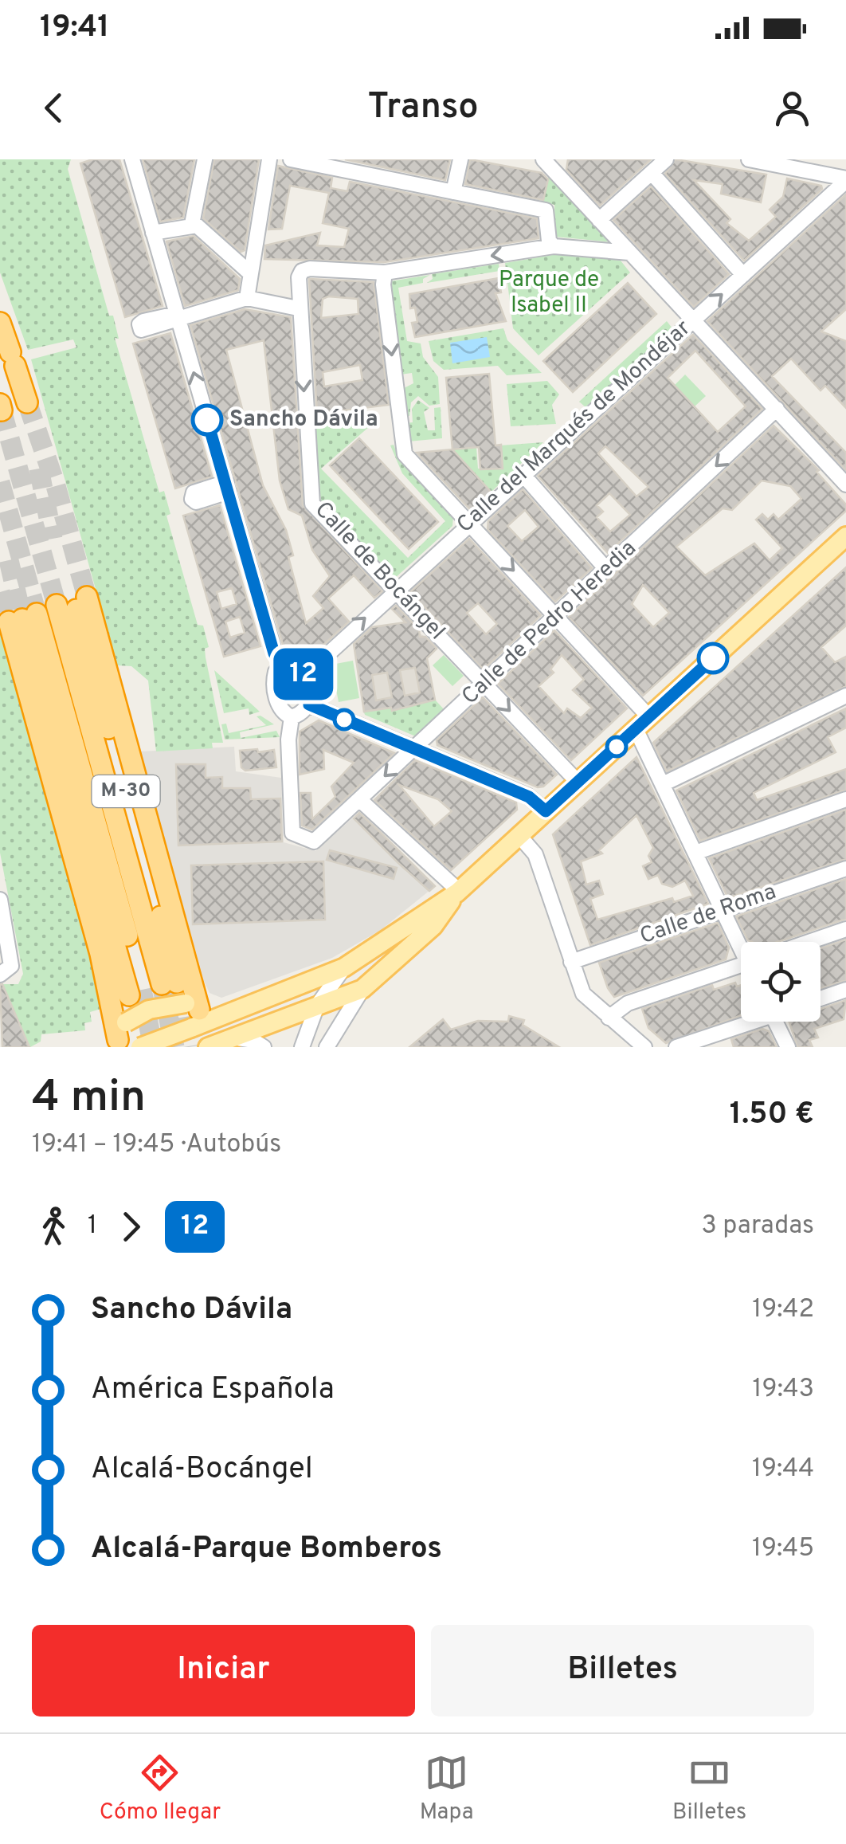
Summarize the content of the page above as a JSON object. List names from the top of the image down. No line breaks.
{"streets":{"highway":["M-30"],"street":["Calle del Marqués de Mondéjar","Calle de Bocángel","Calle de Pedro Heredia","Calle de Roma"]},"crossings":[["Calle del Marqués de Mondéjar","Calle de Bocángel"],["Calle del Marqués de Mondéjar","Calle de Pedro Heredia"],["Calle de Bocángel","Calle de Pedro Heredia"]],"one_way":["Calle de Pedro Heredia"],"parks":["Parque de Isabel II"],"places":["Sancho Dávila"],"lines":["bus line 12"],"page":{"status":"19:41","header":"Transo","on_map":"12","heading":["4 min","19:41 – 19:45 · Autobús","1.50 €"],"legs":["1","12","3 paradas"],"list":[{"name":"Sancho Dávila","value":"19:42"},{"name":"América Española","value":"19:43"},{"name":"Alcalá-Bocángel","value":"19:44"},{"name":"Alcalá-Parque Bomberos","value":"19:45"}],"buttons":["Iniciar","Billetes"],"tabs":["Cómo llegar","Mapa","Billetes"]}}
